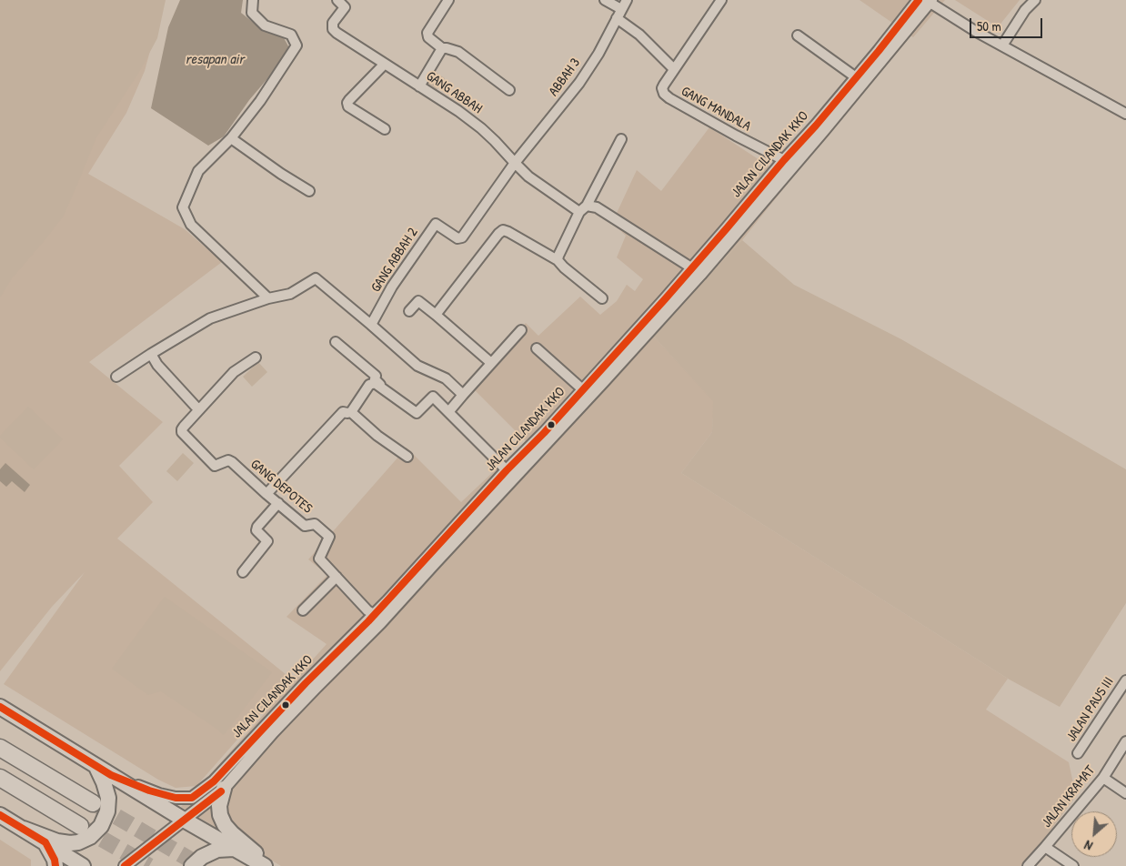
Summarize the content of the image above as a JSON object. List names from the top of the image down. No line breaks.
{"streets":{"street":["ABBAH 3","GANG ABBAH","GANG MANDALA","JALAN CILANDAK KKO","GANG ABBAH 2","GANG DEPOTES","JALAN PAUS III","JALAN KRAMAT"]},"crossings":[["ABBAH 3","GANG ABBAH"],["ABBAH 3","GANG ABBAH 2"],["GANG ABBAH","JALAN CILANDAK KKO"],["GANG ABBAH","GANG ABBAH 2"],["GANG MANDALA","JALAN CILANDAK KKO"],["JALAN CILANDAK KKO","GANG DEPOTES"]],"water":["resapan air"],"scale_bar":"50 m","north":"bottom left"}
